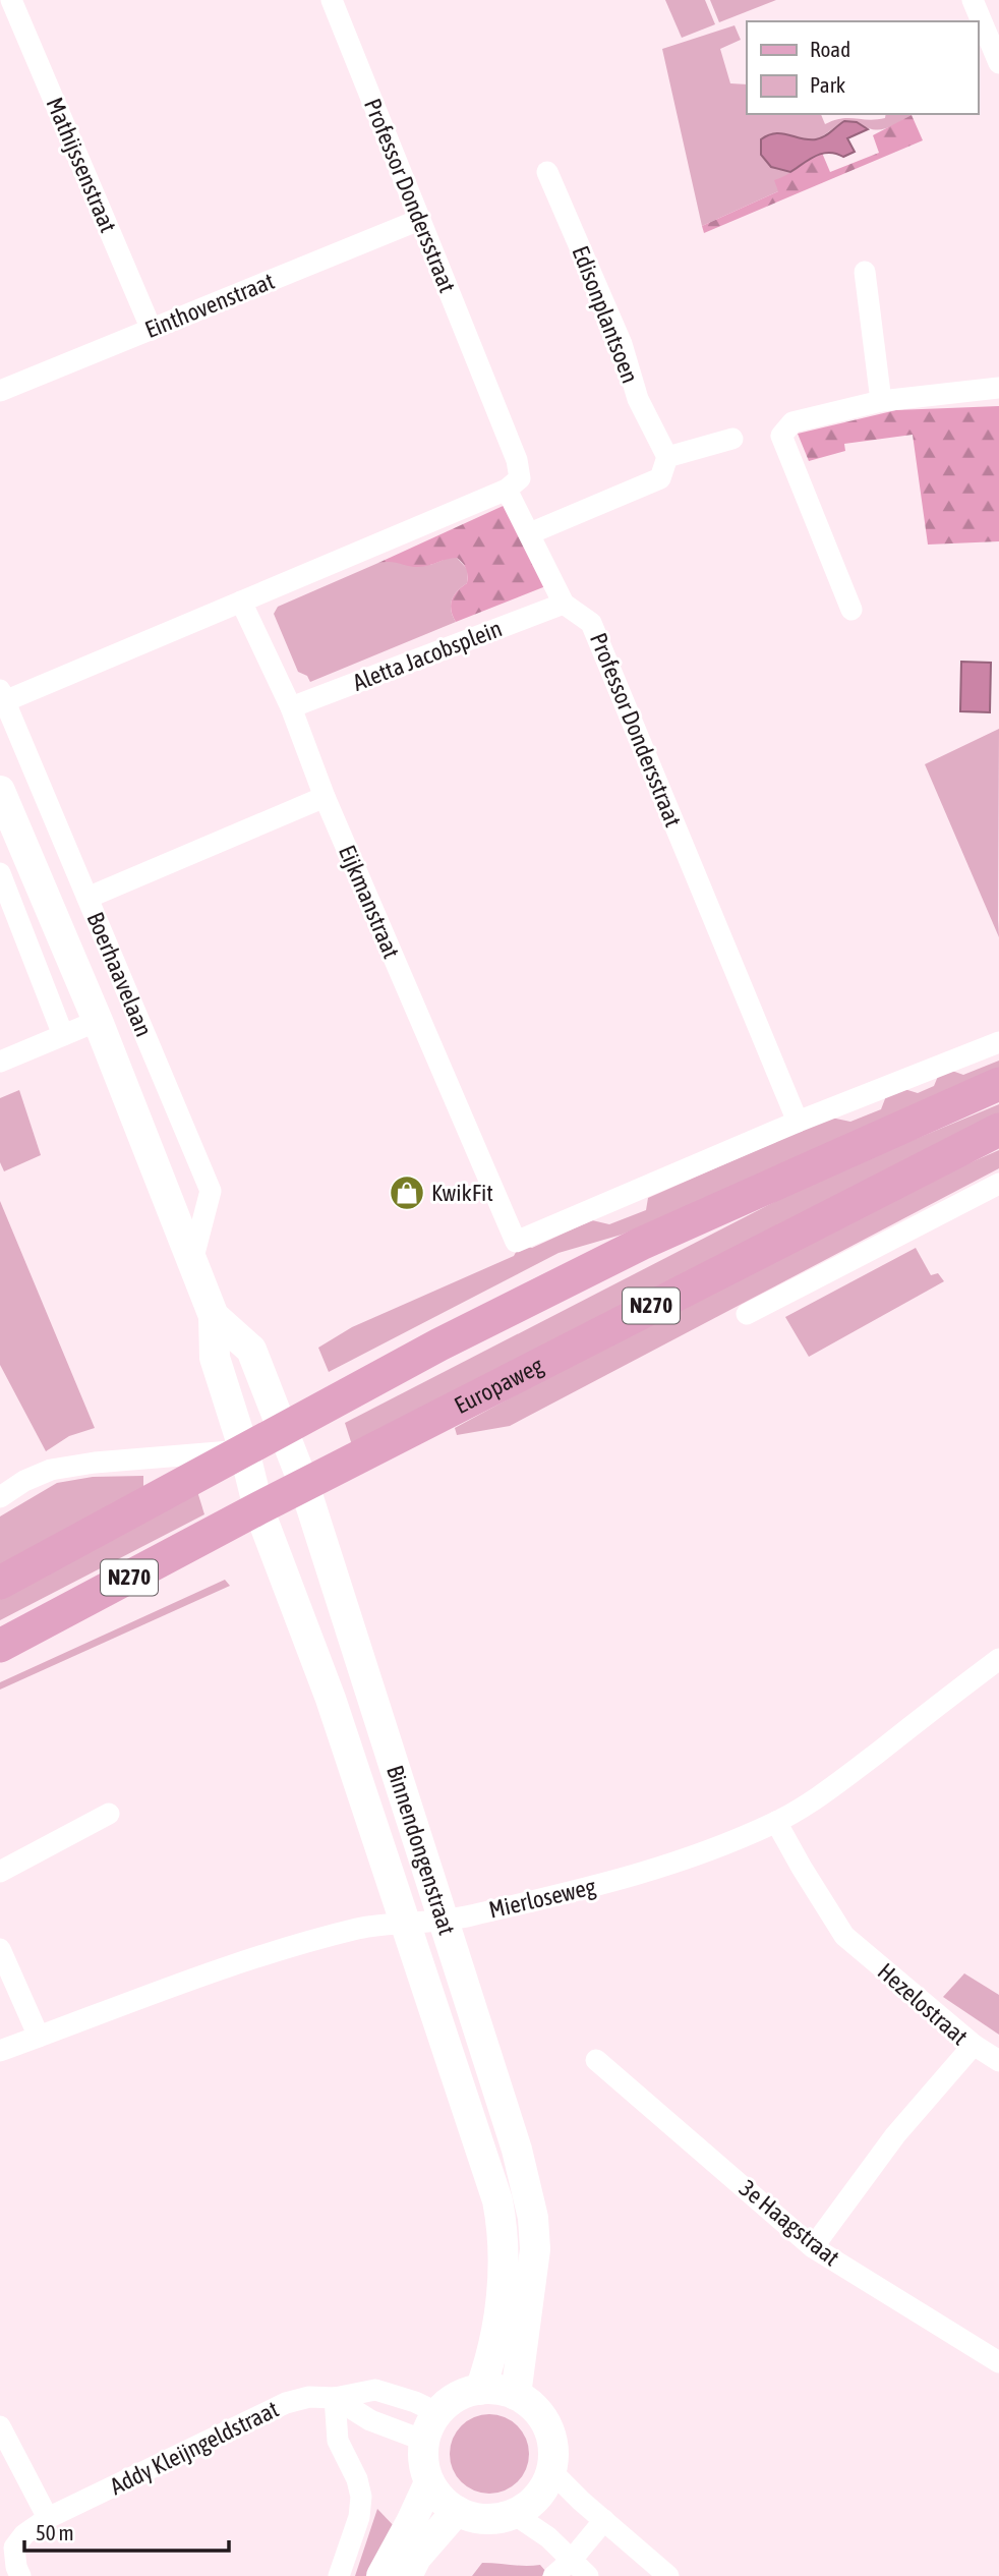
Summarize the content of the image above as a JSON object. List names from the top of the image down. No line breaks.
{"streets":{"main road":["Boerhaavelaan","N270","Europaweg","Binnendongenstraat"],"street":["Mathijssenstraat","Professor Dondersstraat","Einthovenstraat","Edisonplantsoen","Aletta Jacobsplein","Eijkmanstraat","Mierloseweg","Hezelostraat","3e Haagstraat","Addy Kleijngeldstraat"]},"crossings":[["Mathijssenstraat","Einthovenstraat"],["Professor Dondersstraat","Einthovenstraat"],["Professor Dondersstraat","Aletta Jacobsplein"],["Professor Dondersstraat","Eijkmanstraat"],["Boerhaavelaan","N270"],["Boerhaavelaan","Binnendongenstraat"],["N270","Binnendongenstraat"],["Europaweg","Binnendongenstraat"],["Binnendongenstraat","Mierloseweg"],["Binnendongenstraat","Addy Kleijngeldstraat"],["Mierloseweg","Hezelostraat"],["Hezelostraat","3e Haagstraat"]],"places":{"shop":["KwikFit"]},"legend":["Road","Park"],"scale_bar":"50 m"}
